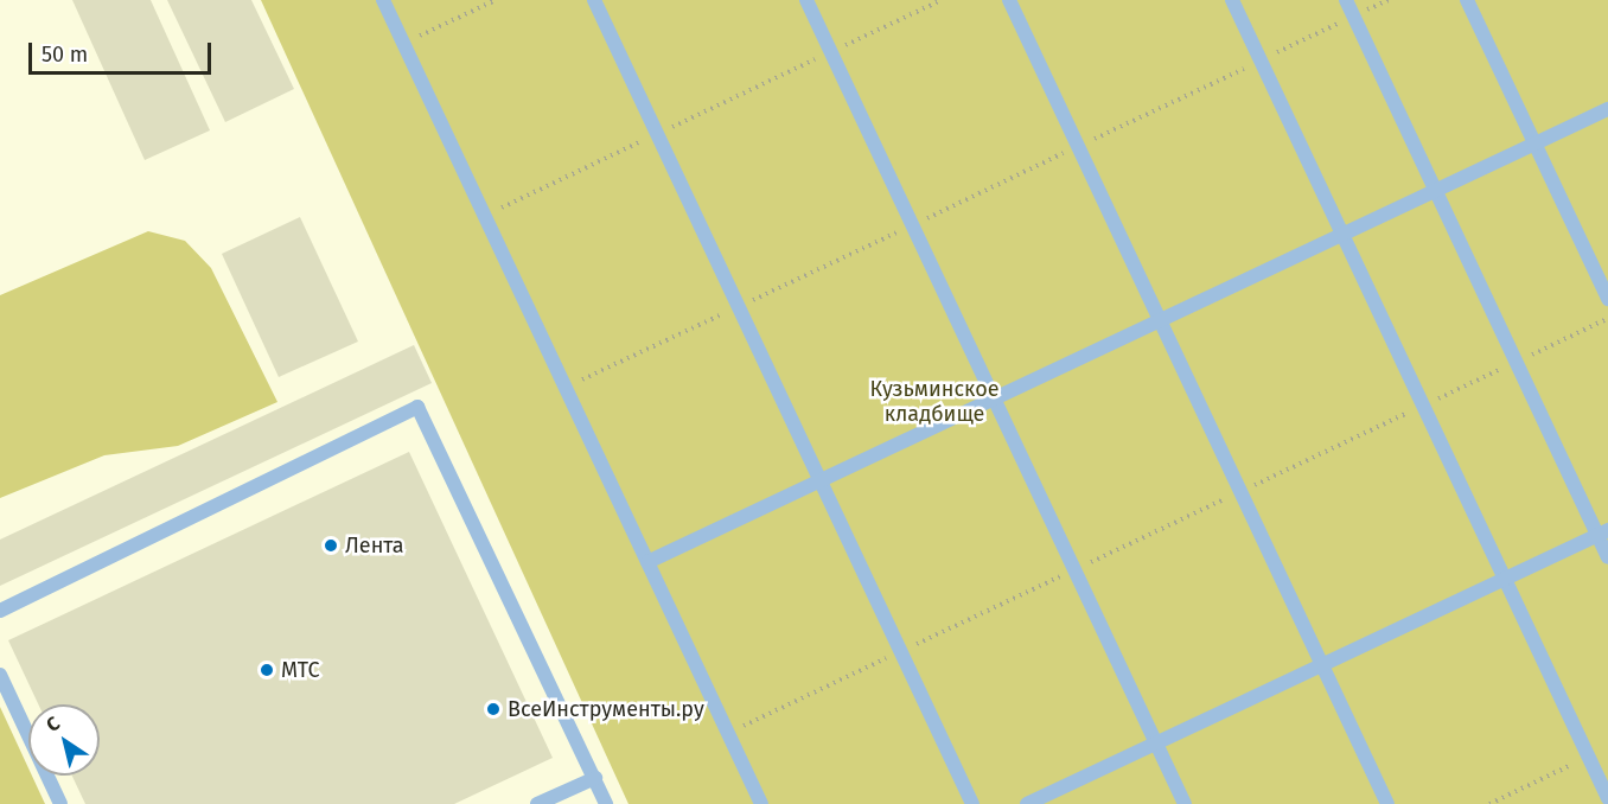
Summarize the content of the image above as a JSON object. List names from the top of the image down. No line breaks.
{"parks":["Кузьминское кладбище"],"places":["Лента","МТС","ВсеИнструменты.ру"],"scale_bar":"50 m","north":"top left"}
